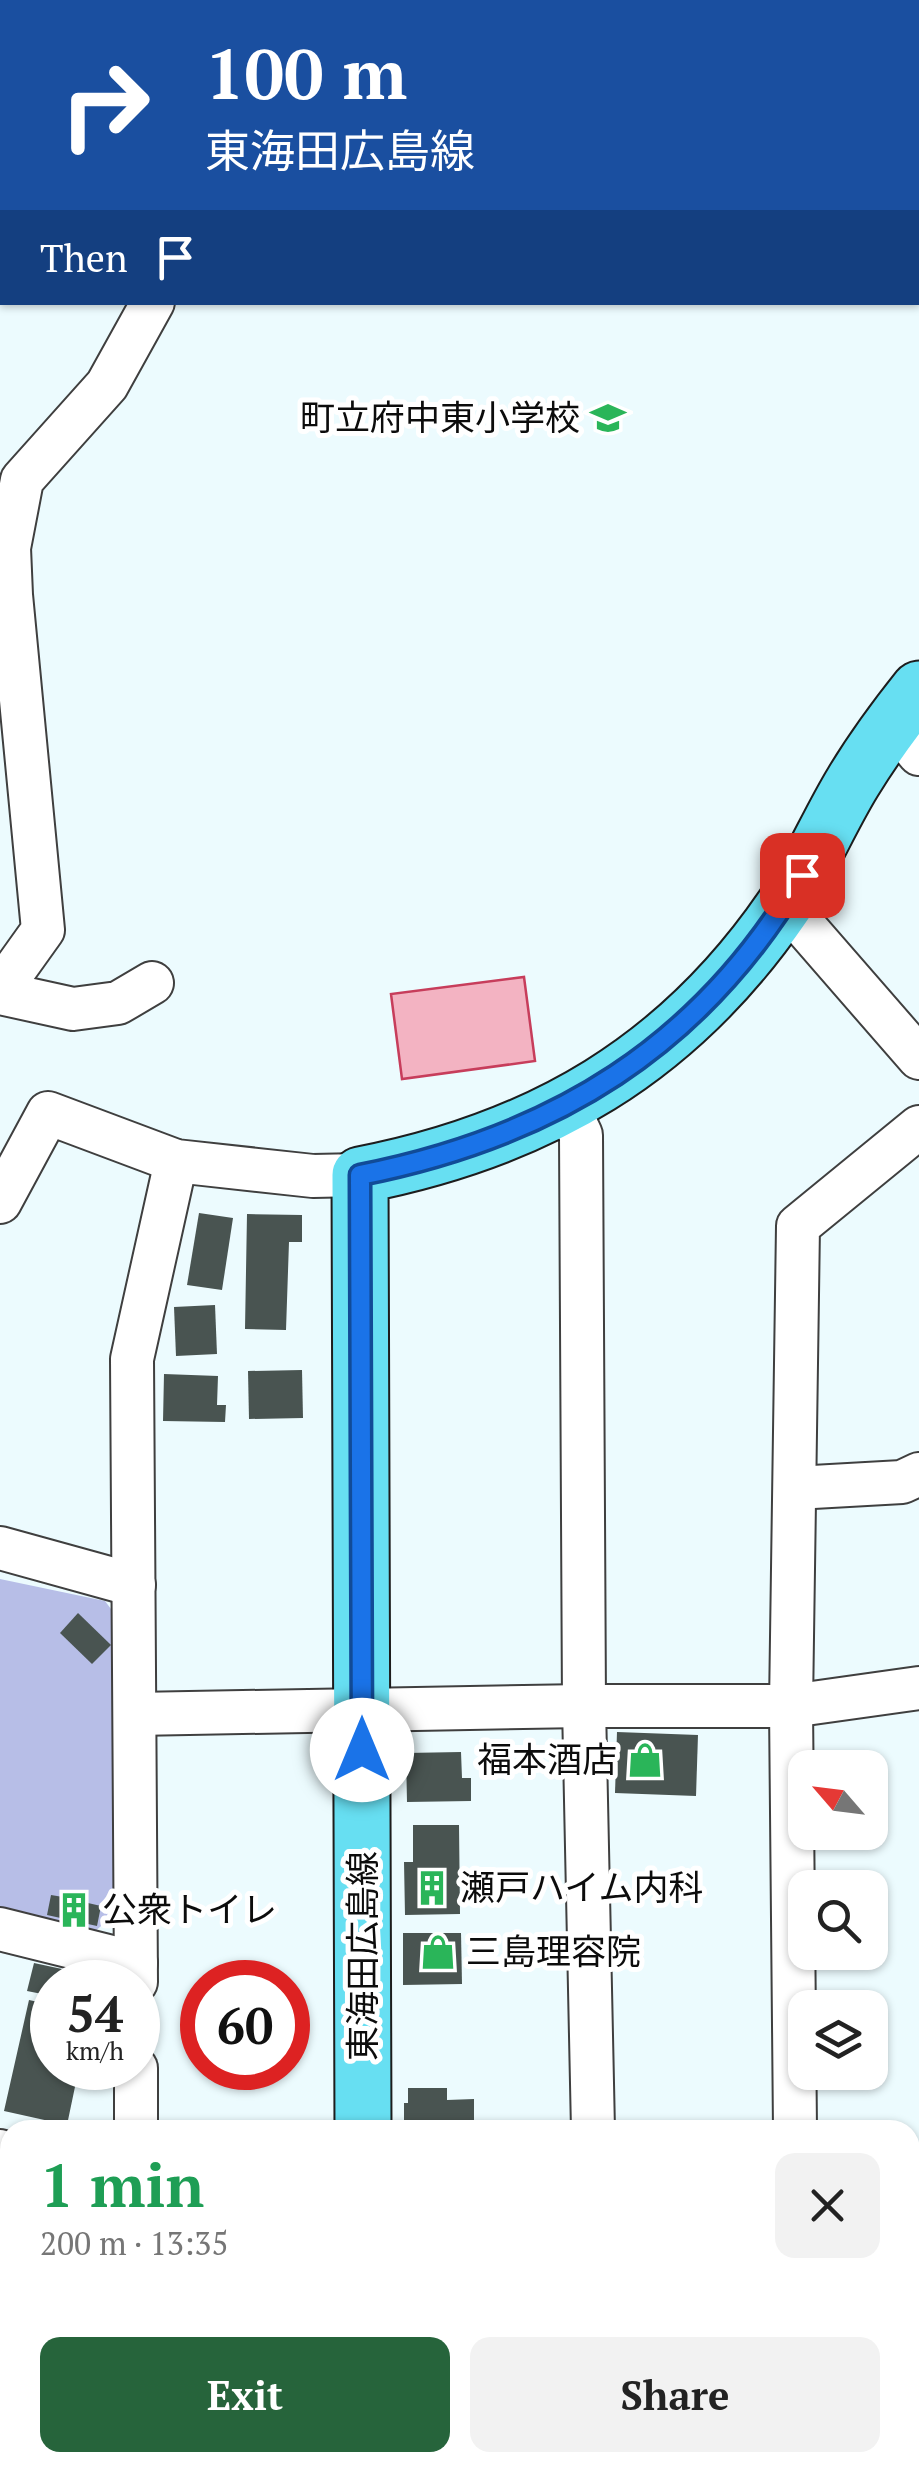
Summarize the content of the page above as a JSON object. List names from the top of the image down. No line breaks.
{"streets":{"main road":["東海田広島線"]},"places":{"school or university":["町立府中東小学校"],"shop":["福本酒店","三島理容院"],"building":["瀬戸ハイム内科","公衆トイレ"]},"north":"top left","page":{"turn":["100 m","東海田広島線"],"then":"Then","speed":"54 km/h","limit":"60","heading":["1 min","200 m · 13:35"],"buttons":["Exit","Share"]}}
